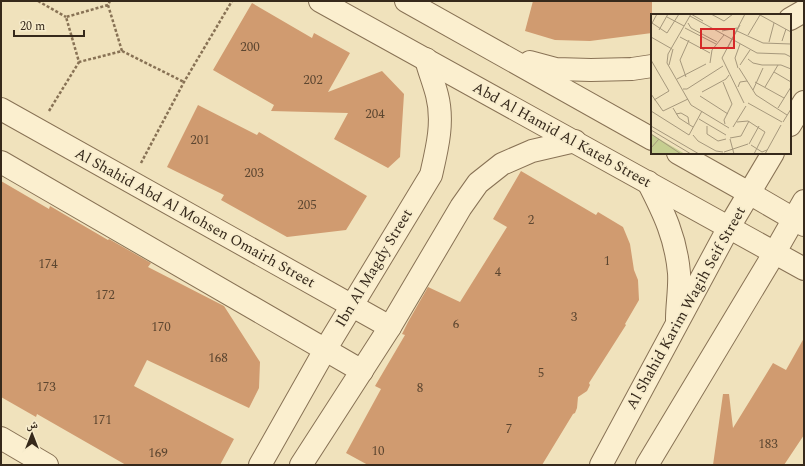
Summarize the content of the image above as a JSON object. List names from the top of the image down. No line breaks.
{"streets":{"street":["Abd Al Hamid Al Kateb Street","Al Shahid Abd Al Mohsen Omairh Street","Ibn Al Magdy Street","Al Shahid Karim Wagih Seif Street"]},"crossings":[["Abd Al Hamid Al Kateb Street","Ibn Al Magdy Street"],["Abd Al Hamid Al Kateb Street","Al Shahid Karim Wagih Seif Street"],["Al Shahid Abd Al Mohsen Omairh Street","Ibn Al Magdy Street"]],"house_numbers":["200","202","204","201","203","205","2","1","174","4","172","3","6","170","168","5","173","8","171","7","183","10","169"],"scale_bar":"20 m","north":"top"}
